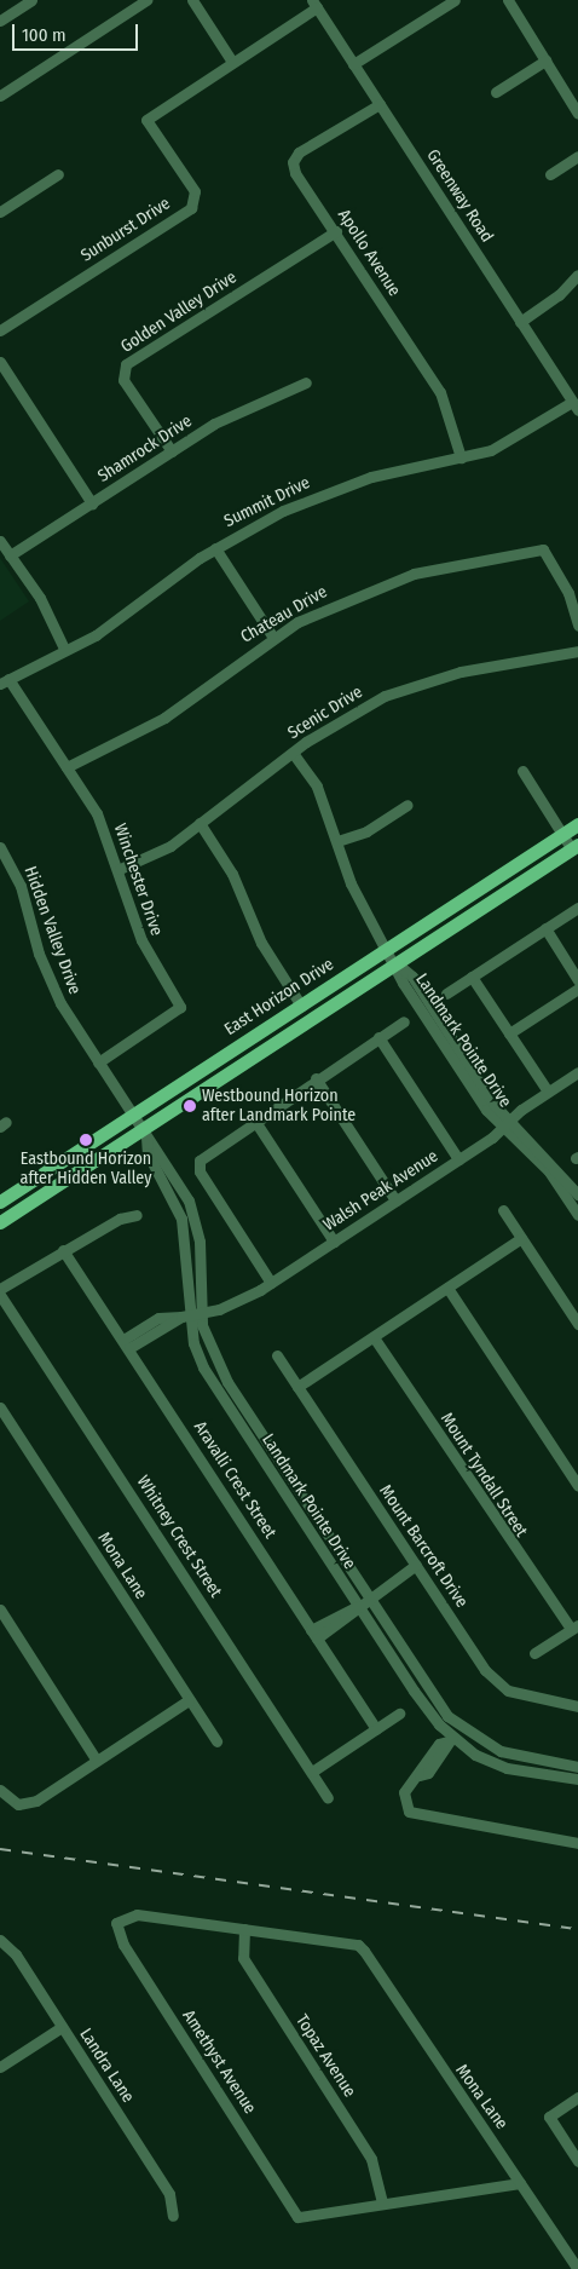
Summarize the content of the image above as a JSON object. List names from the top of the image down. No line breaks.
{"streets":{"main road":["East Horizon Drive"],"street":["Greenway Road","Sunburst Drive","Apollo Avenue","Golden Valley Drive","Shamrock Drive","Summit Drive","Chateau Drive","Scenic Drive","Winchester Drive","Hidden Valley Drive","Landmark Pointe Drive","Walsh Peak Avenue","Mount Tyndall Street","Aravalli Crest Street","Whitney Crest Street","Mount Barcroft Drive","Mona Lane","Topaz Avenue","Amethyst Avenue","Landra Lane"]},"crossings":[["Greenway Road","Sunburst Drive"],["Greenway Road","Apollo Avenue"],["Greenway Road","Summit Drive"],["Apollo Avenue","Golden Valley Drive"],["Apollo Avenue","Summit Drive"],["Golden Valley Drive","Shamrock Drive"],["Summit Drive","Winchester Drive"],["Chateau Drive","Winchester Drive"],["Scenic Drive","Winchester Drive"],["Scenic Drive","Landmark Pointe Drive"],["Winchester Drive","Hidden Valley Drive"],["Hidden Valley Drive","East Horizon Drive"],["Hidden Valley Drive","Landmark Pointe Drive"],["East Horizon Drive","Landmark Pointe Drive"],["Landmark Pointe Drive","Walsh Peak Avenue"],["Walsh Peak Avenue","Aravalli Crest Street"],["Mona Lane","Topaz Avenue"],["Mona Lane","Amethyst Avenue"],["Topaz Avenue","Amethyst Avenue"]],"places":["Westbound Horizon after Landmark Pointe","Eastbound Horizon after Hidden Valley"],"scale_bar":"100 m"}
